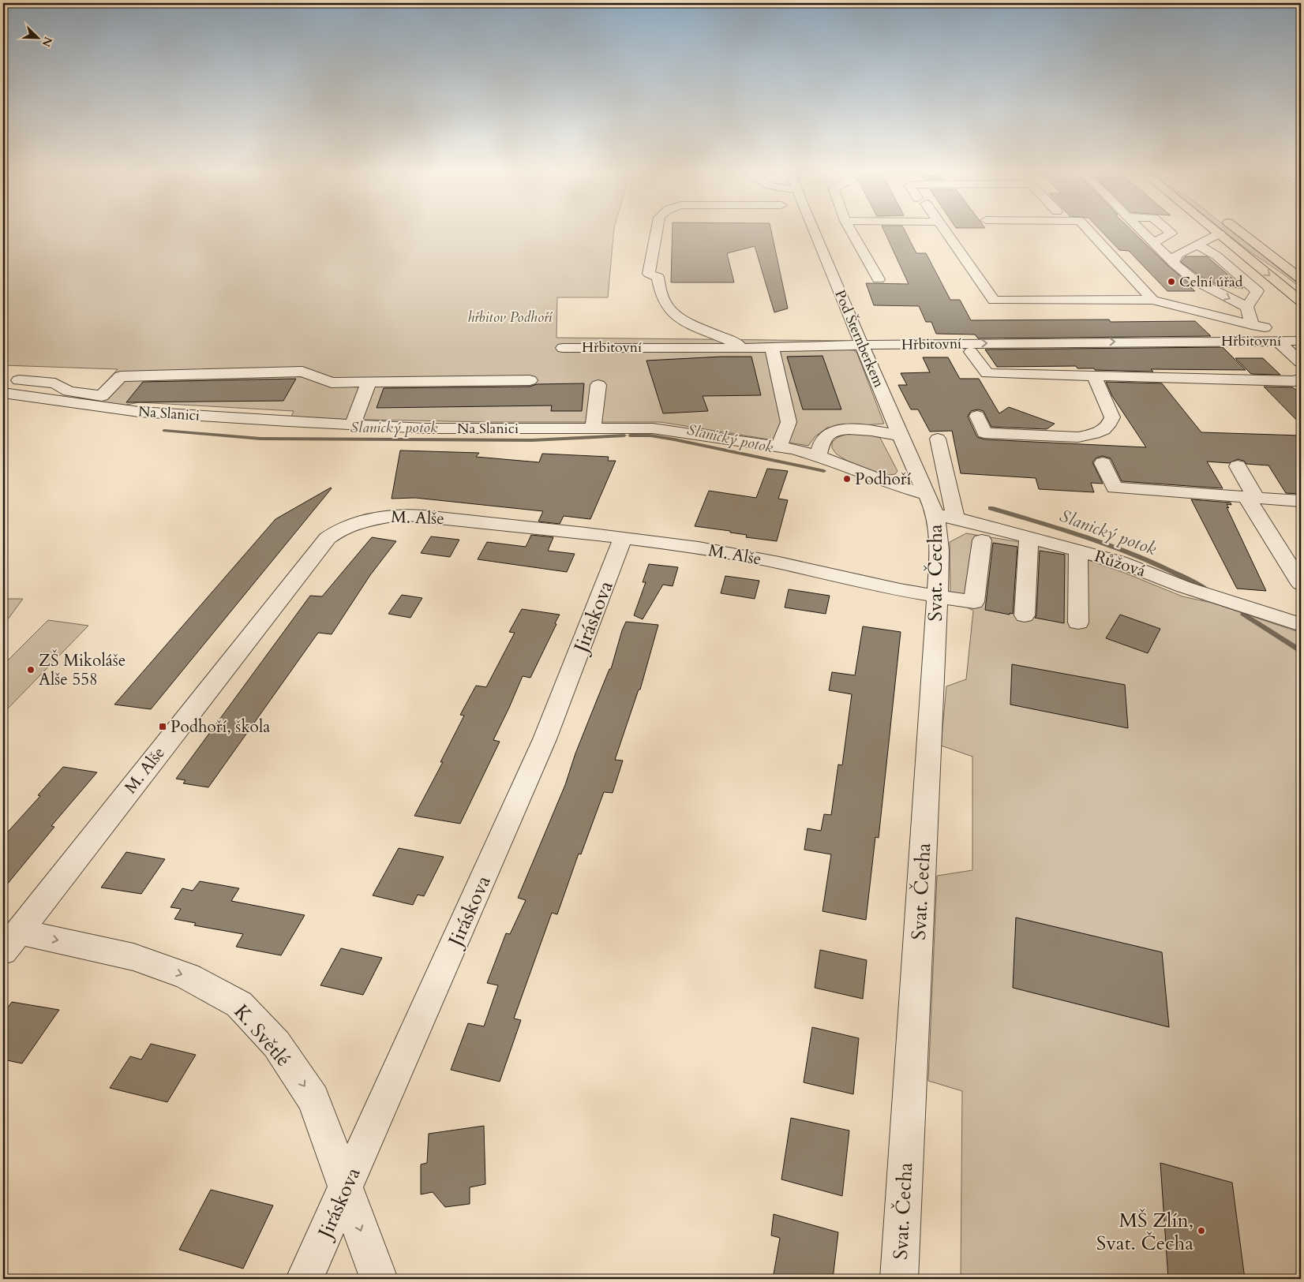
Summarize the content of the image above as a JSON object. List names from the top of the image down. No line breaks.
{"streets":{"street":["Pod Šternberkem","Hřbitovní","Na Slanici","M. Alše","Růžová","Svat. Čecha","Jiráskova","K. Světlé"]},"crossings":[["Pod Šternberkem","Hřbitovní"],["Pod Šternberkem","Na Slanici"],["Pod Šternberkem","Růžová"],["Pod Šternberkem","Svat. Čecha"],["Na Slanici","Růžová"],["Na Slanici","Svat. Čecha"],["M. Alše","Svat. Čecha"],["M. Alše","Jiráskova"],["M. Alše","K. Světlé"],["Růžová","Svat. Čecha"],["Jiráskova","K. Světlé"]],"one_way":["K. Světlé"],"water":["Slanický potok"],"parks":["hřbitov Podhoří"],"places":{"other":["Celní úřad","Podhoří","ZŠ Mikoláše Alše 558","MŠ Zlín, Svat. Čecha"],"transit":["Podhoří, škola"]},"north":"bottom right"}
